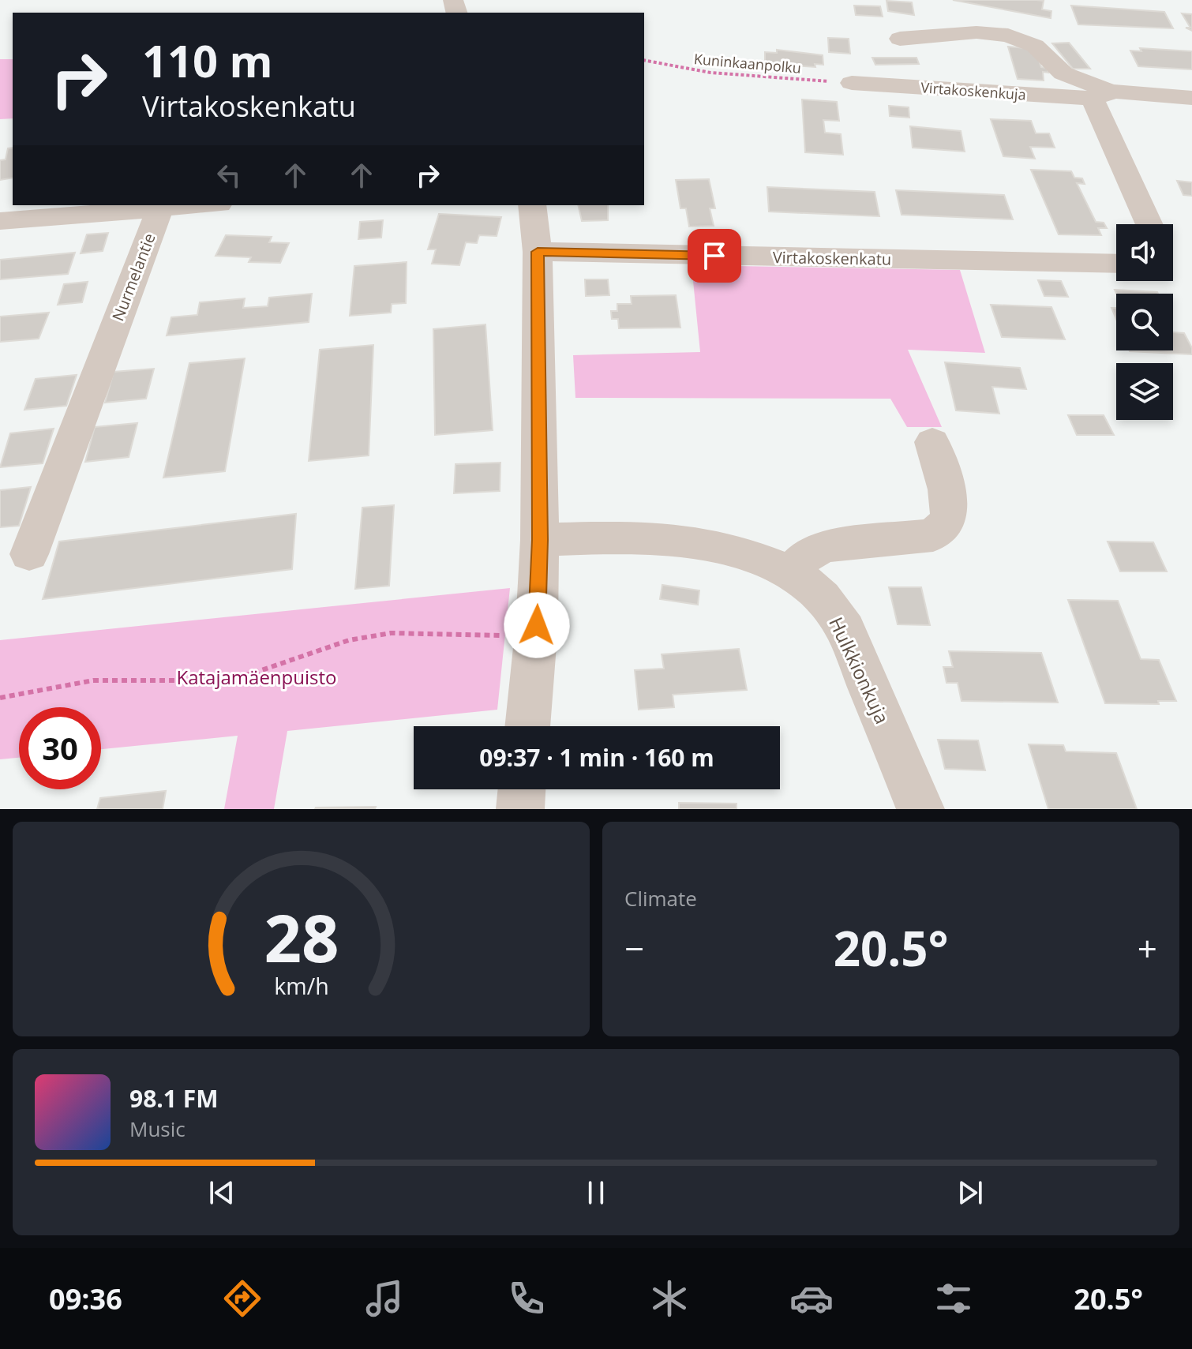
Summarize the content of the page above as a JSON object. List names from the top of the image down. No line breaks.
{"streets":{"street":["Virtakoskenkuja","Virtakoskenkatu","Nurmelantie","Hulkkionkuja"],"path":["Kuninkaanpolku"]},"crossings":[["Kuninkaanpolku","Virtakoskenkuja"]],"parks":["Katajamäenpuisto"],"page":{"turn":["110 m","Virtakoskenkatu"],"limit":"30","trip":"09:37 · 1 min · 160 m","tile":"Climate","heat":["−","20.5°","+"],"song":["98.1 FM","Music"],"tabs":["09:36","20.5°"],"gauge":["28","km/h"]}}
